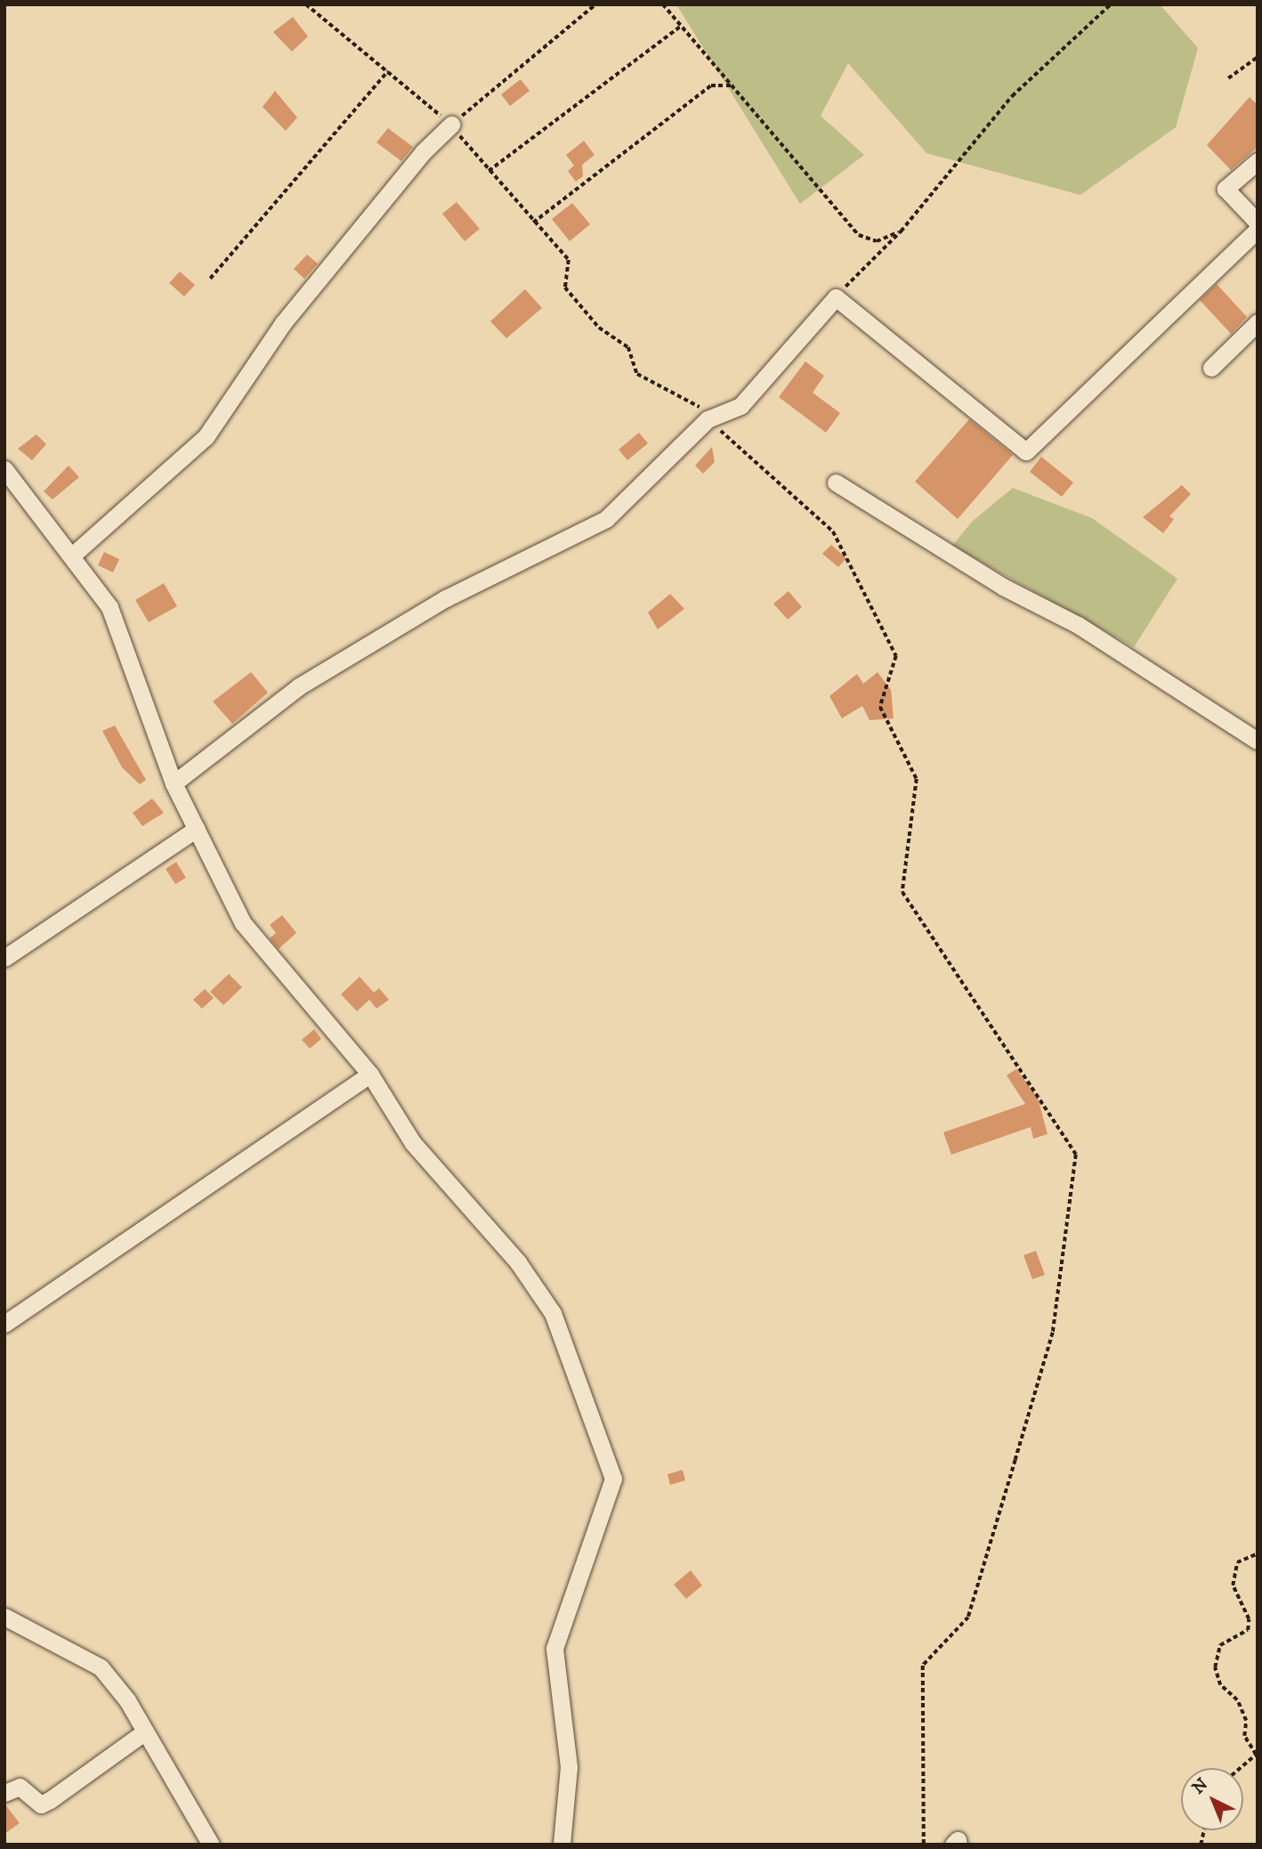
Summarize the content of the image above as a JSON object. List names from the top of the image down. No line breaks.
{"north":"top left"}
